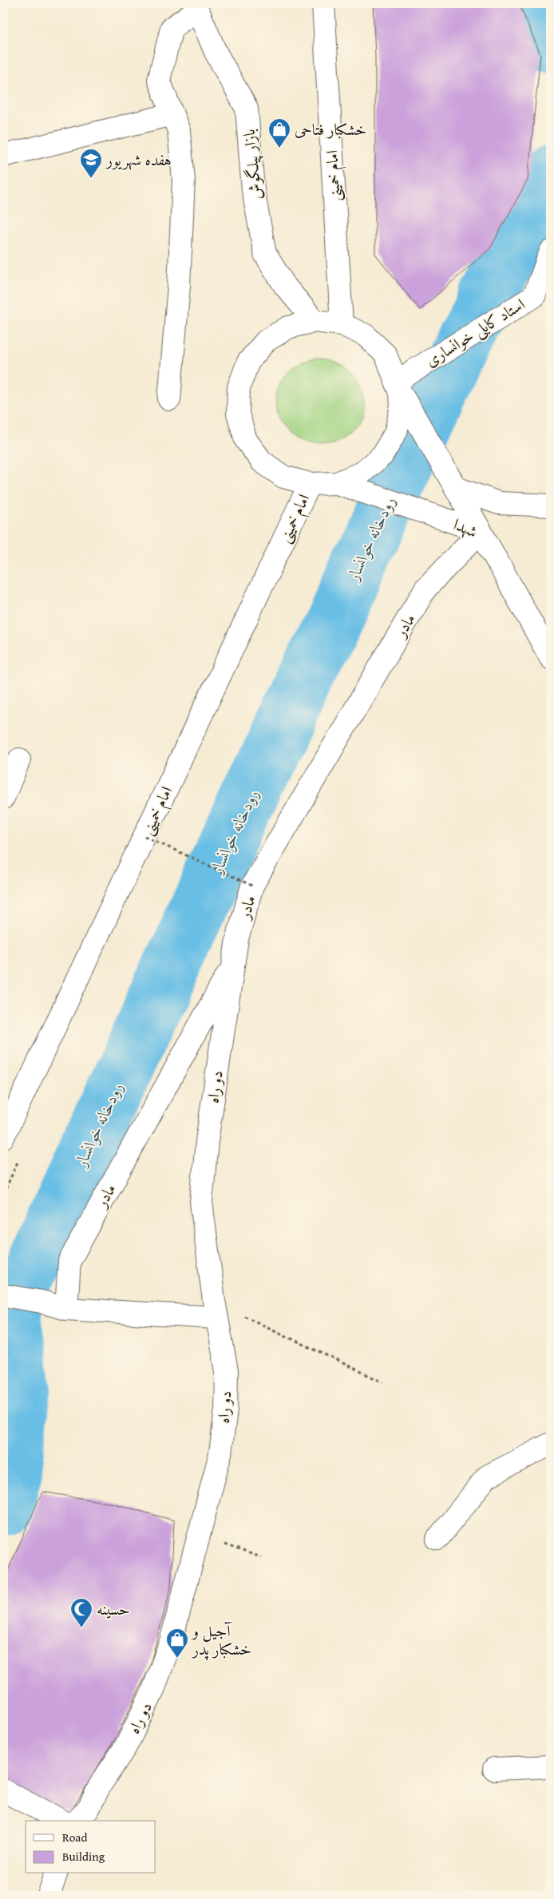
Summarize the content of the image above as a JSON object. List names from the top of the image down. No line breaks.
{"streets":{"street":["بازار پیلگوش","امام خمینی","استاد کابلی خوانساری","شهدا","مادر","دو راه"]},"crossings":[["شهدا","مادر"],["مادر","دو راه"]],"water":["رودخانه خوانسار"],"places":{"shop":["خشکبار فتاحی","آجیل و خشکبار پدر"],"school or university":["هفده شهریور"],"mosque":["حسینه"]},"legend":["Road","Building"]}
